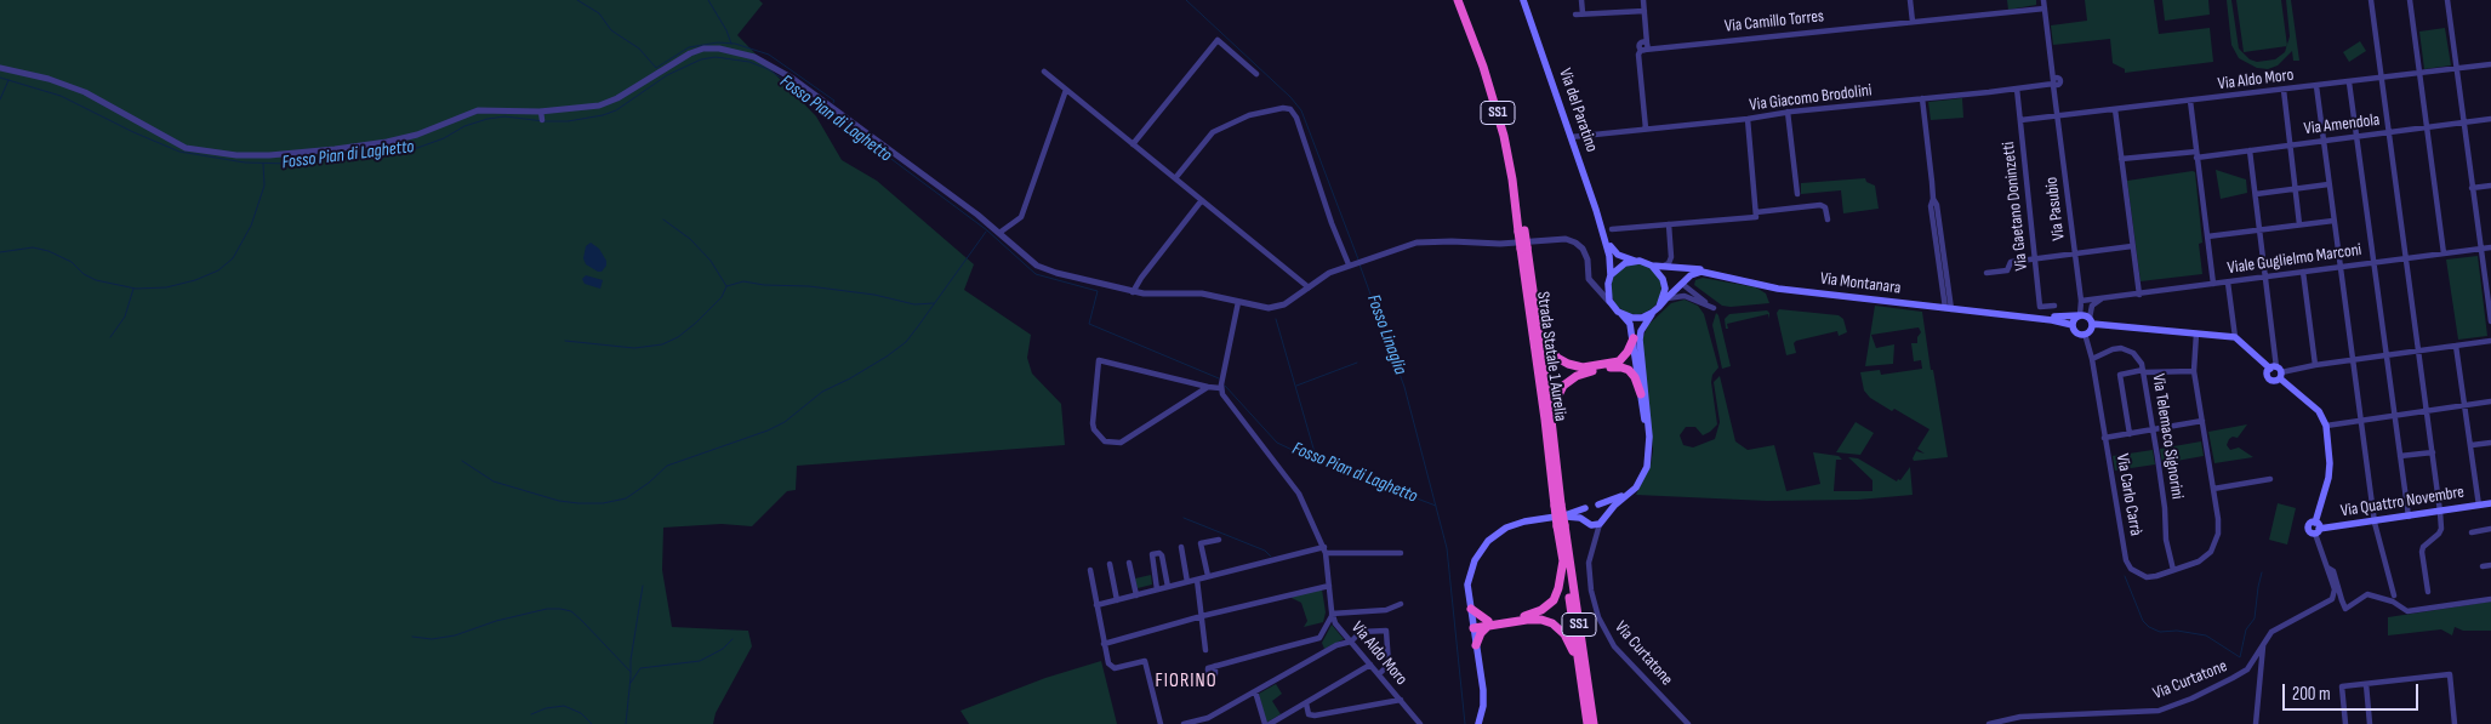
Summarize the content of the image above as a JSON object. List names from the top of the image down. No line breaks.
{"streets":{"highway":["SS1","Strada Statale 1 Aurelia"],"main road":["Via del Paratino","Via Montanara","Via Quattro Novembre"],"street":["Via Camillo Torres","Via Aldo Moro","Via Giacomo Brodolini","Via Amendola","Via Gaetano Doninzetti","Via Pasubio","Viale Guglielmo Marconi","Via Telemaco Signorini","Via Carlo Carrà","Via Curtatone"]},"crossings":[["Via Camillo Torres","Via Pasubio"],["Via Aldo Moro","Via Gaetano Doninzetti"],["Via Aldo Moro","Via Pasubio"],["Via Giacomo Brodolini","Via del Paratino"],["Via Giacomo Brodolini","Via Gaetano Doninzetti"],["Via Giacomo Brodolini","Via Pasubio"],["Via Pasubio","Viale Guglielmo Marconi"],["Via Pasubio","Via Montanara"],["Via Pasubio","Via Carlo Carrà"],["Via Montanara","Via Carlo Carrà"],["Via Telemaco Signorini","Via Carlo Carrà"]],"districts":["FIORINO"],"water":["Fosso Pian di Laghetto","Fosso Linaglia"],"scale_bar":"200 m"}
